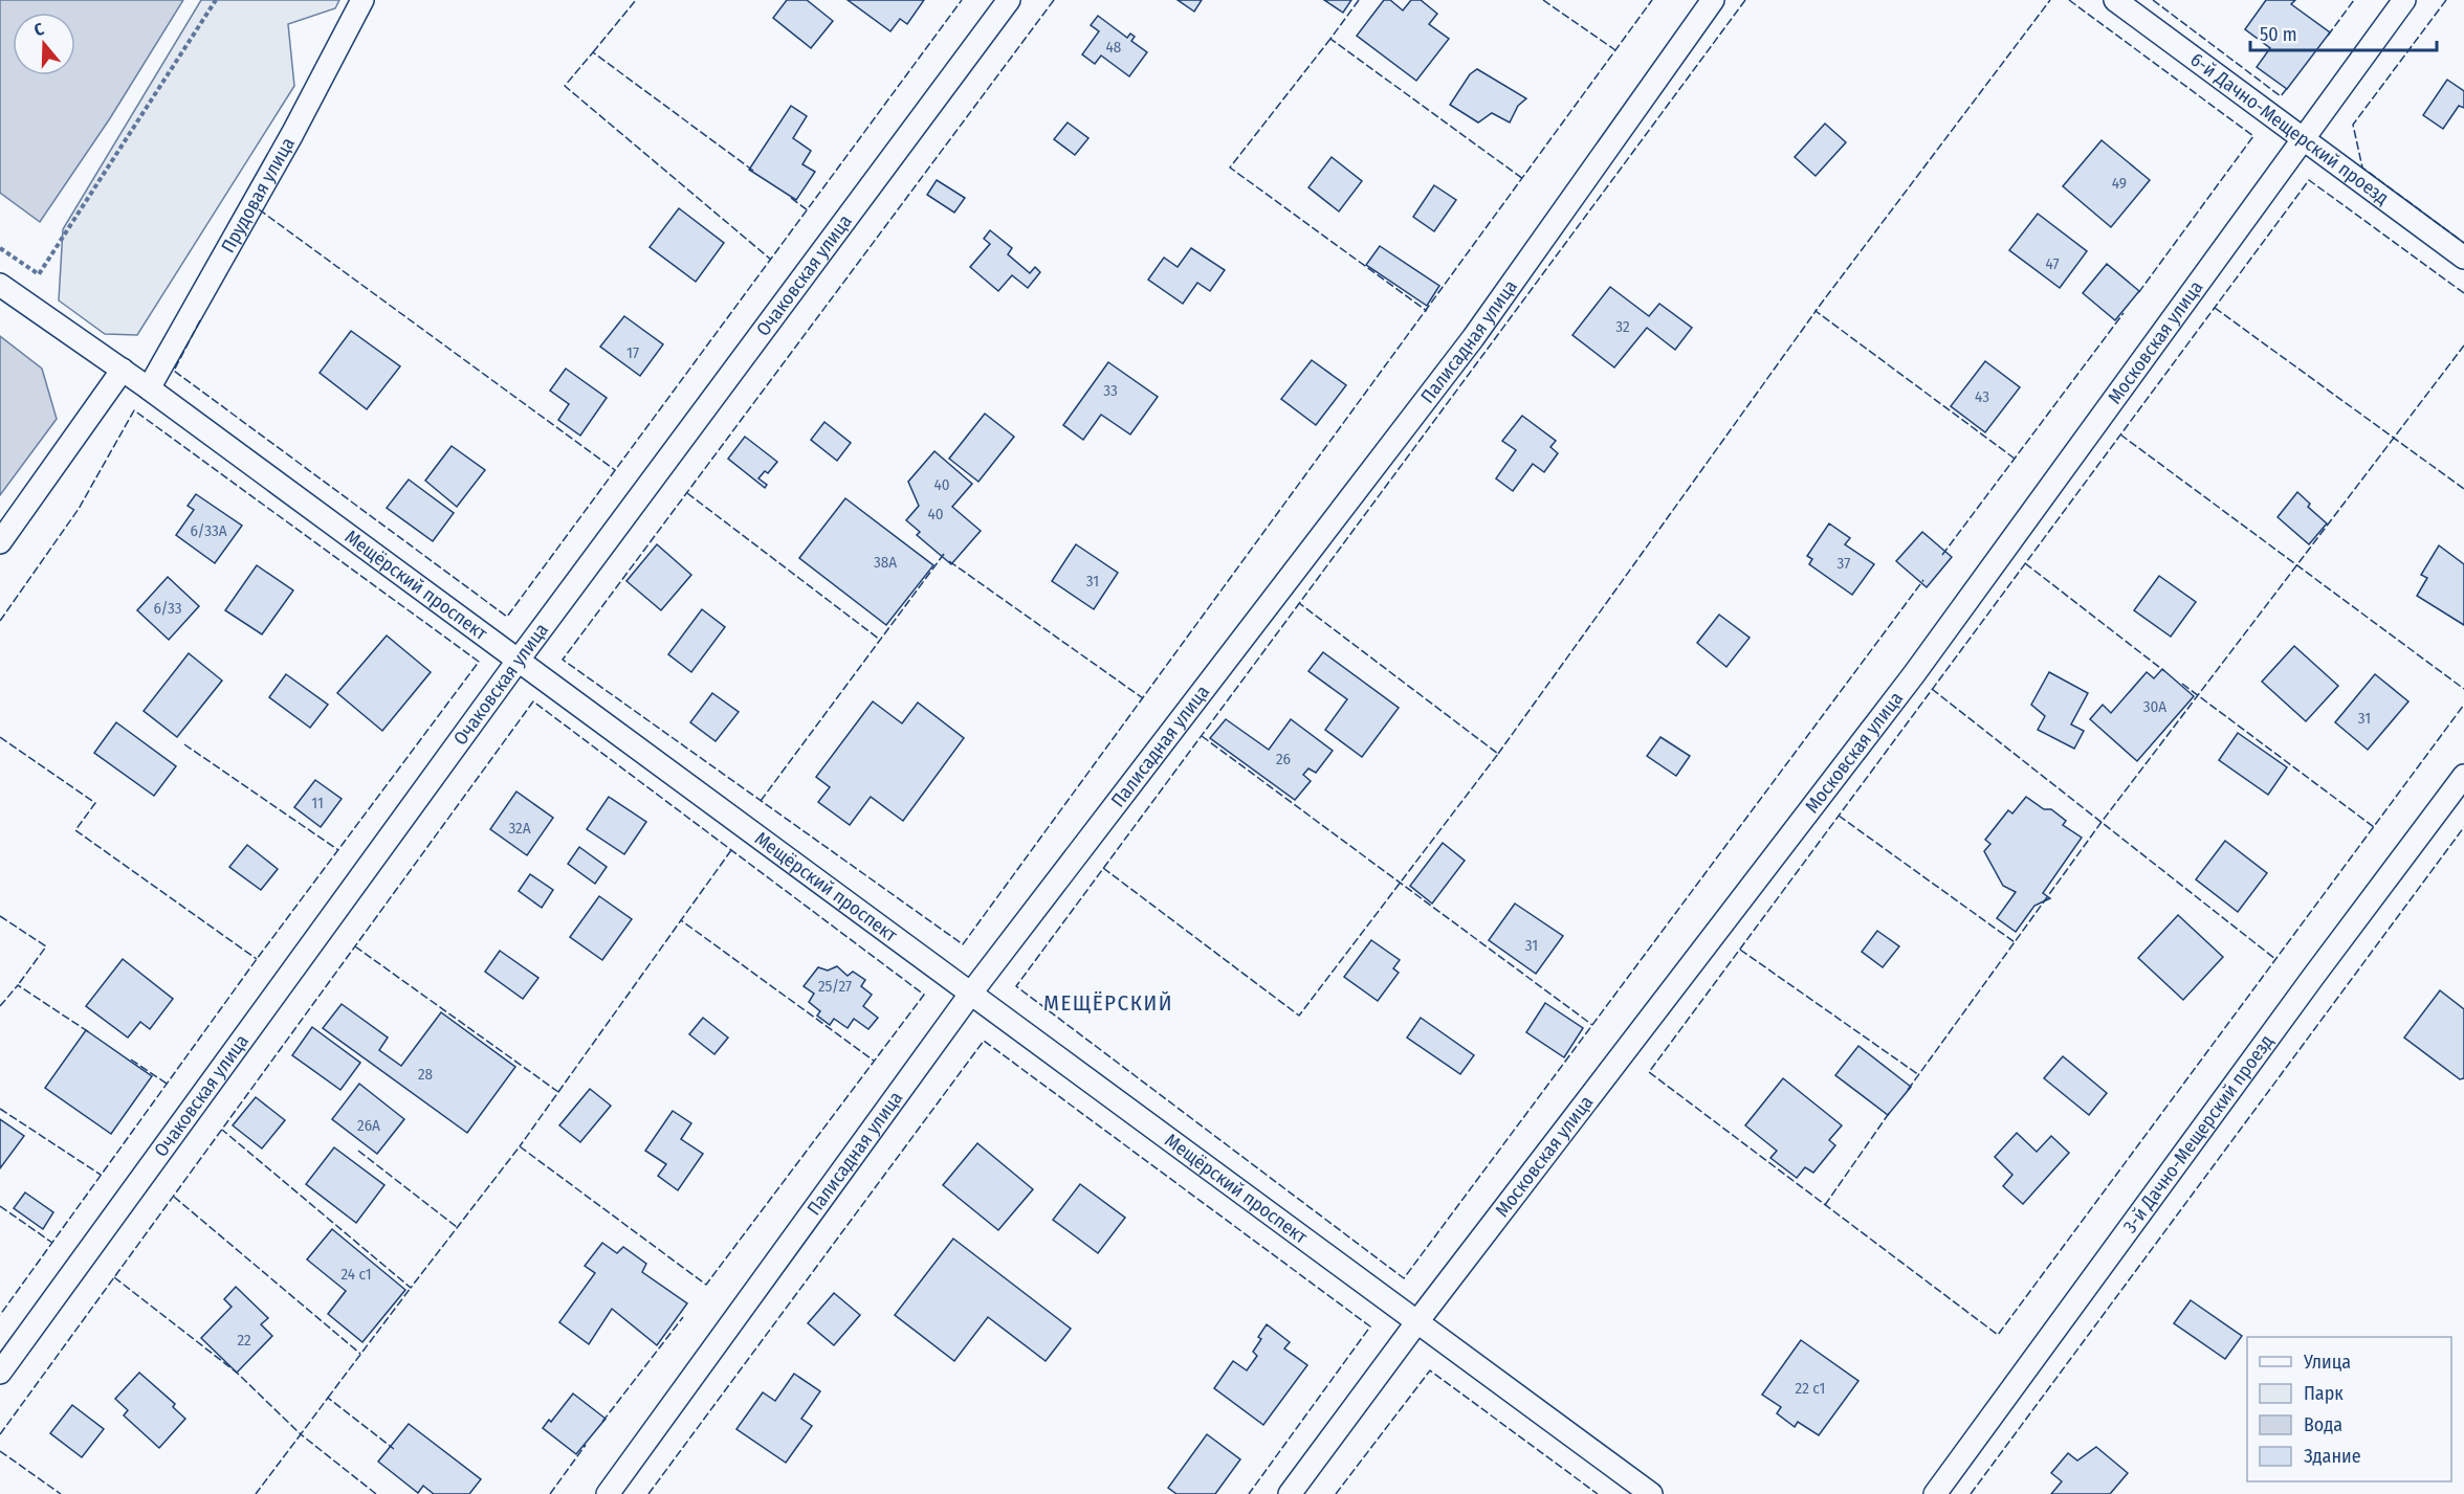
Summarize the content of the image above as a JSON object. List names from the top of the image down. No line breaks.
{"streets":{"street":["6-й Дачно-Мещерский проезд","Прудовая улица","Очаковская улица","Палисадная улица","Московская улица","Мещёрский проспект","3-й Дачно-Мещерский проезд"]},"crossings":[["6-й Дачно-Мещерский проезд","Московская улица"],["Прудовая улица","Мещёрский проспект"],["Очаковская улица","Мещёрский проспект"],["Палисадная улица","Мещёрский проспект"],["Московская улица","Мещёрский проспект"]],"districts":["МЕЩЁРСКИЙ"],"house_numbers":["48","49","47","32","17","33","43","40","40","6/33А","38А","37","31","6/33","30А","31","26","11","32А","31","25/27","28","26А","24 с1","22","22 с1"],"legend":["Улица","Парк","Вода","Здание"],"scale_bar":"50 m","north":"top"}
